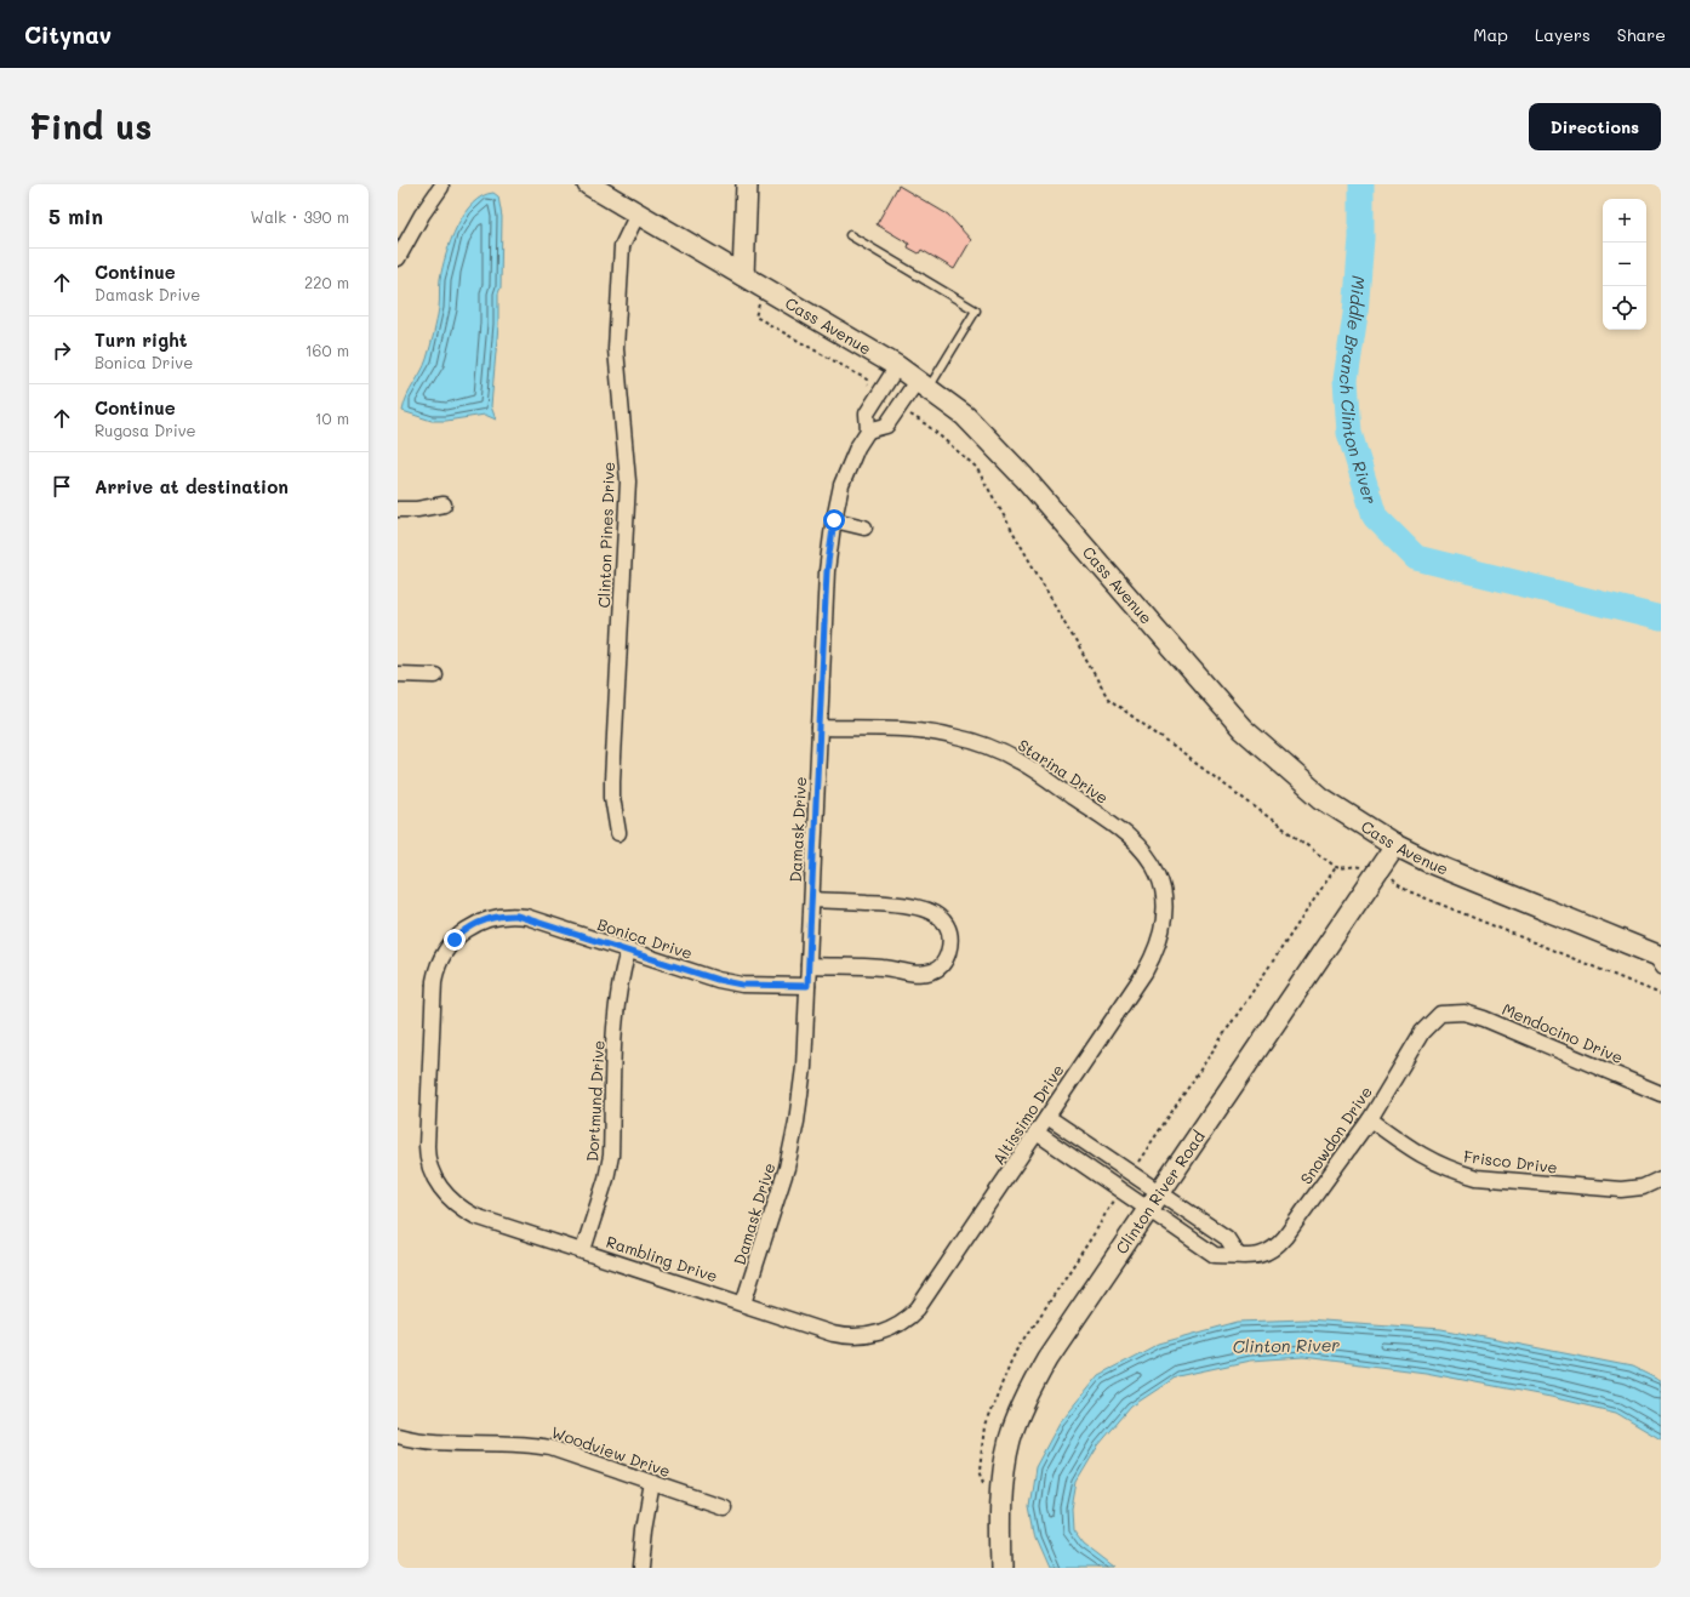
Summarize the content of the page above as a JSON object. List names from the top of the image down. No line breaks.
{"streets":{"main road":["Cass Avenue","Clinton River Road"],"street":["Clinton Pines Drive","Starina Drive","Damask Drive","Bonica Drive","Mendocino Drive","Dortmund Drive","Altissimo Drive","Snowdon Drive","Frisco Drive","Rambling Drive","Woodview Drive"]},"crossings":[["Cass Avenue","Clinton Pines Drive"],["Cass Avenue","Damask Drive"],["Cass Avenue","Clinton River Road"],["Starina Drive","Damask Drive"],["Starina Drive","Altissimo Drive"],["Damask Drive","Bonica Drive"],["Damask Drive","Rambling Drive"],["Bonica Drive","Dortmund Drive"],["Bonica Drive","Rambling Drive"],["Mendocino Drive","Snowdon Drive"],["Dortmund Drive","Rambling Drive"],["Altissimo Drive","Rambling Drive"],["Snowdon Drive","Frisco Drive"],["Snowdon Drive","Clinton River Road"]],"water":["Middle Branch Clinton River","Clinton River"],"page":{"header":"Citynav","nav":["Map","Layers","Share"],"buttons":"Directions","title":"Find us","heading":["5 min","Walk · 390 m"],"map_buttons":["+","−"],"list":[["Continue","Damask Drive","220 m"],["Turn right","Bonica Drive","160 m"],["Continue","Rugosa Drive","10 m"],"Arrive at destination"]}}
